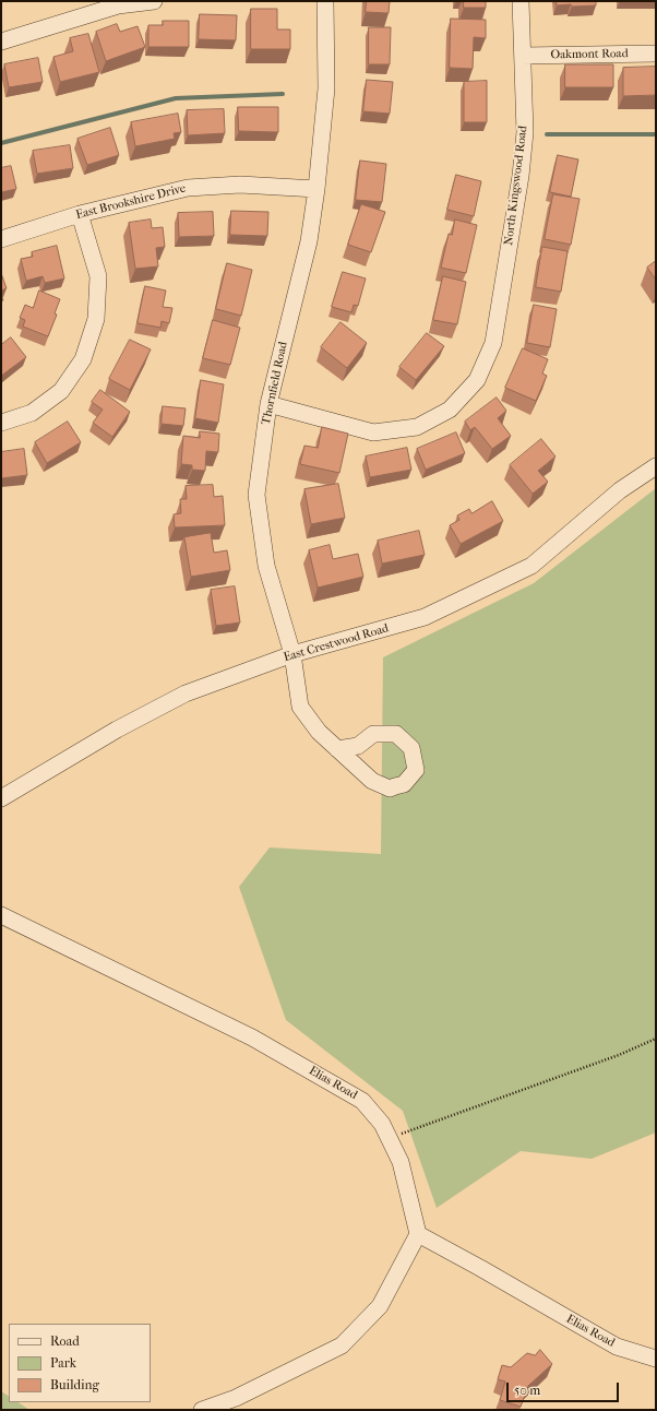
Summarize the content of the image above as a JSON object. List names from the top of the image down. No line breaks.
{"streets":{"street":["Oakmont Road","North Kingswood Road","East Brookshire Drive","Thornfield Road","East Crestwood Road","Elias Road"]},"crossings":[["Oakmont Road","North Kingswood Road"],["North Kingswood Road","Thornfield Road"],["East Brookshire Drive","Thornfield Road"],["Thornfield Road","East Crestwood Road"]],"legend":["Road","Park","Building"],"scale_bar":"50 m"}
